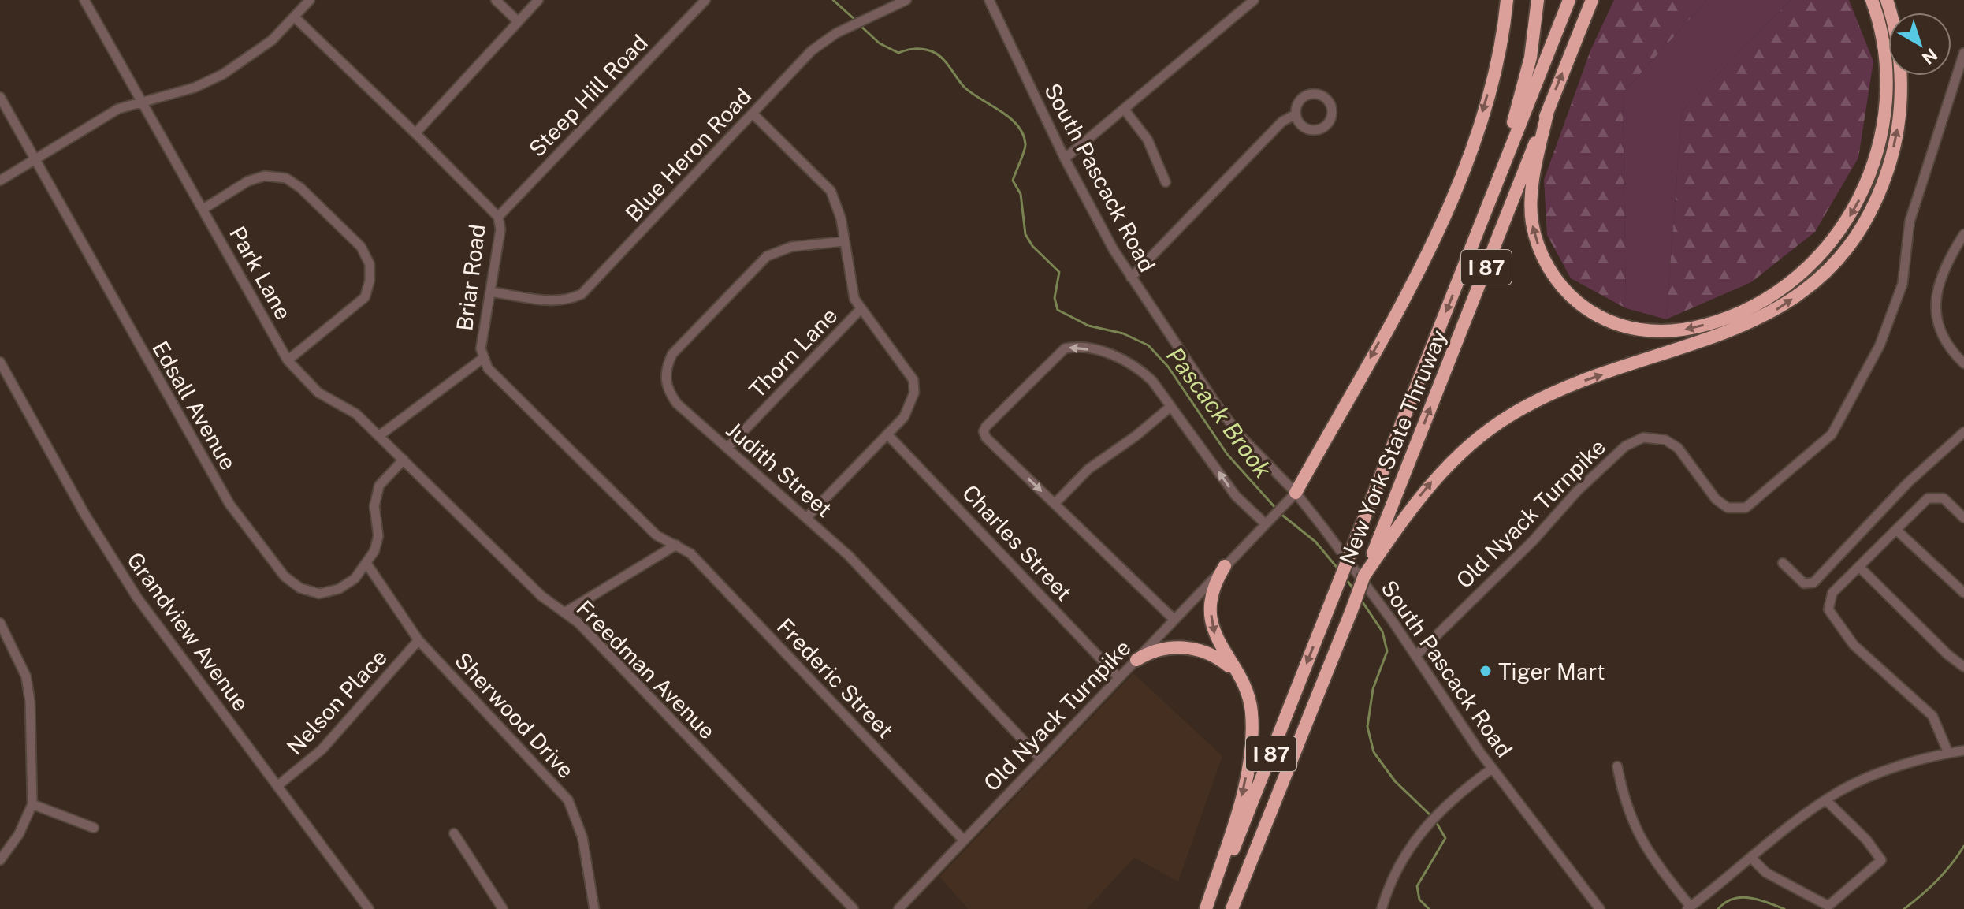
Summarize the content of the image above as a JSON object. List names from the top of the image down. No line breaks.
{"streets":{"highway":["I 87","New York State Thruway"],"street":["Steep Hill Road","Blue Heron Road","South Pascack Road","Park Lane","Briar Road","Thorn Lane","Edsall Avenue","Judith Street","Old Nyack Turnpike","Charles Street","Grandview Avenue","Freedman Avenue","Frederic Street","Nelson Place","Sherwood Drive"]},"crossings":[["Steep Hill Road","Briar Road"],["Blue Heron Road","Briar Road"],["South Pascack Road","Old Nyack Turnpike"],["Park Lane","Freedman Avenue"],["Briar Road","Frederic Street"],["Thorn Lane","Judith Street"],["Edsall Avenue","Sherwood Drive"],["Judith Street","Old Nyack Turnpike"],["Old Nyack Turnpike","Charles Street"],["Old Nyack Turnpike","Frederic Street"],["Grandview Avenue","Nelson Place"],["Nelson Place","Sherwood Drive"]],"water":["Pascack Brook"],"places":["Tiger Mart"],"north":"bottom right"}
